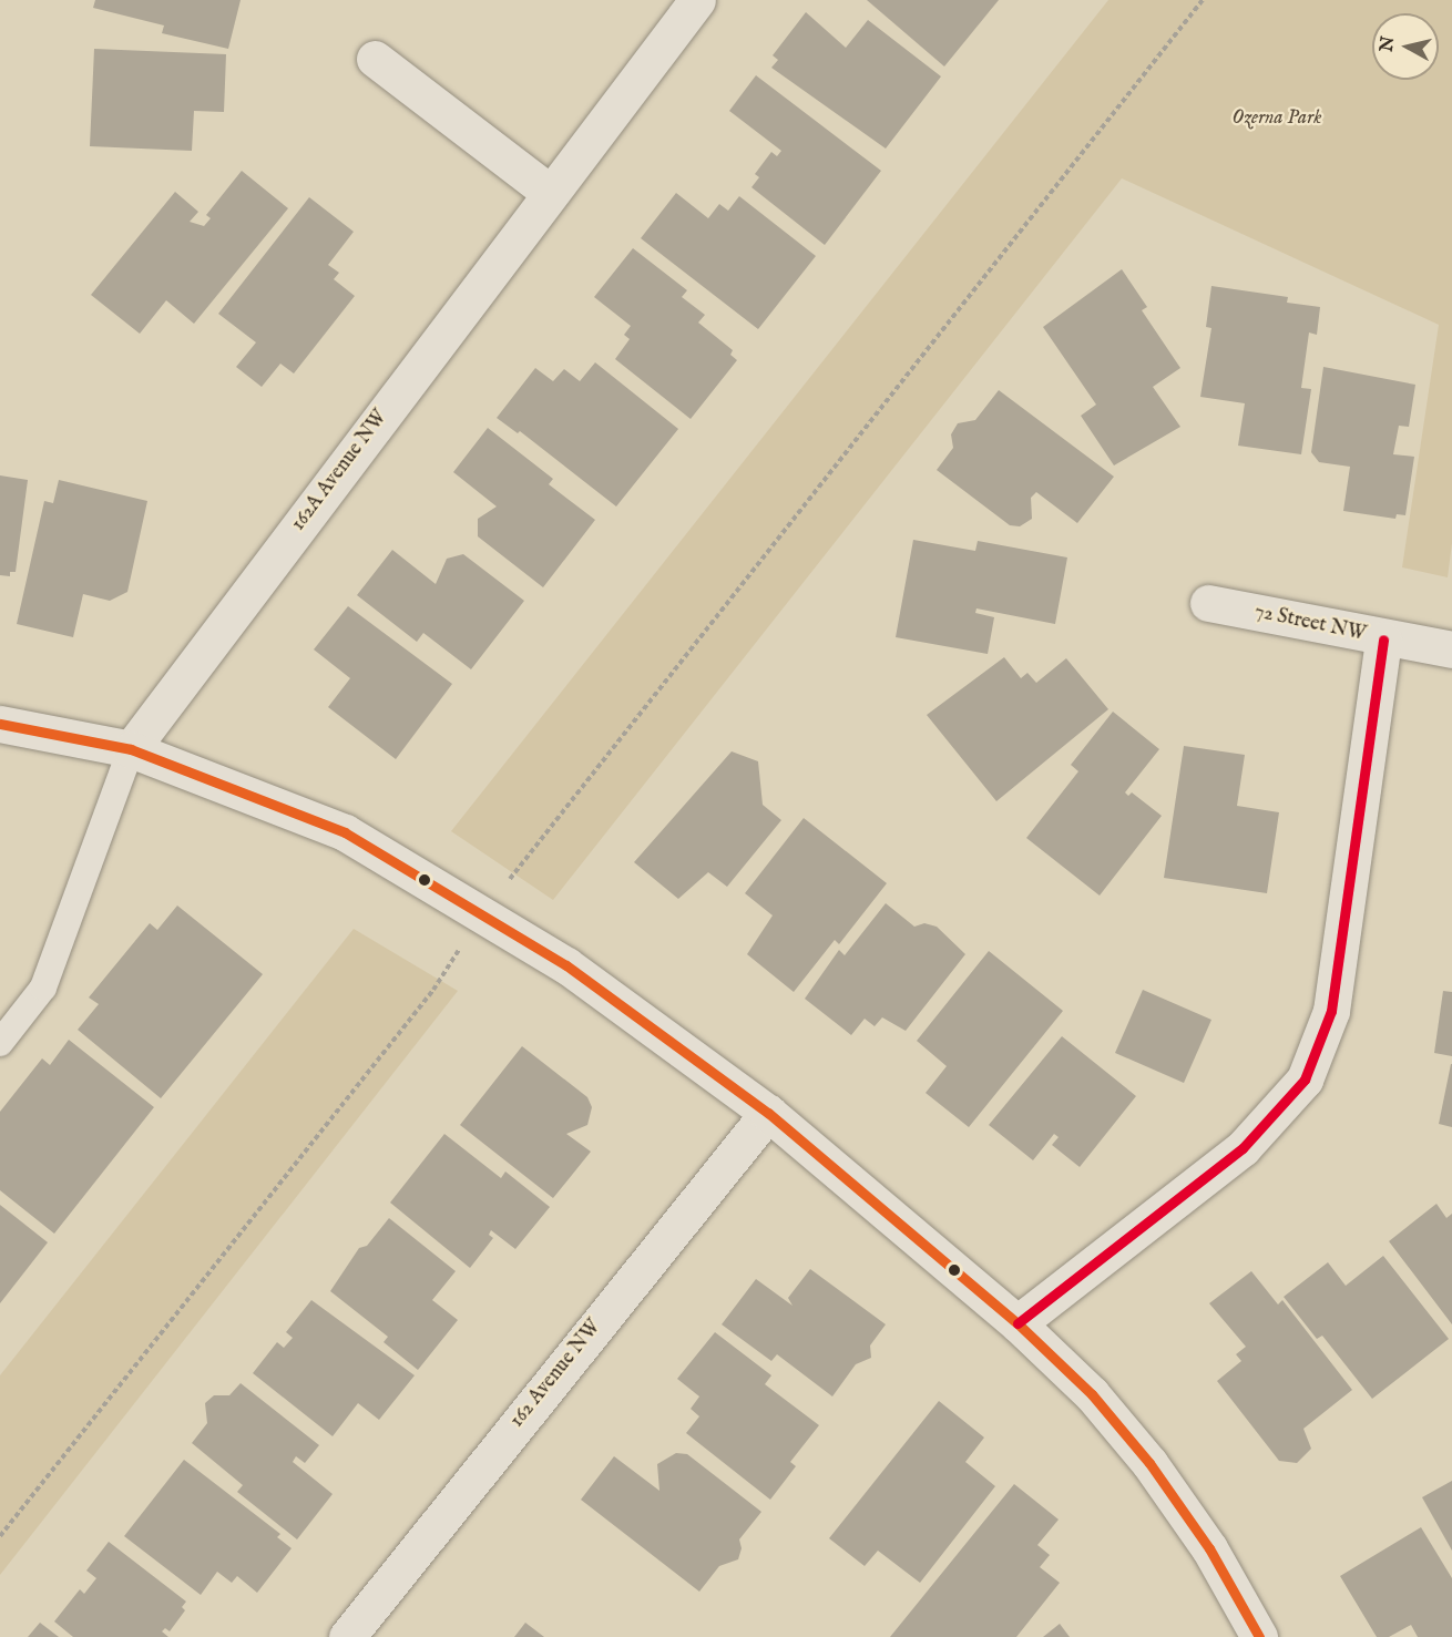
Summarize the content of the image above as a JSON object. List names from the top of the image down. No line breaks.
{"streets":{"street":["162A Avenue NW","72 Street NW","162 Avenue NW"]},"parks":["Ozerna Park"],"north":"left"}
